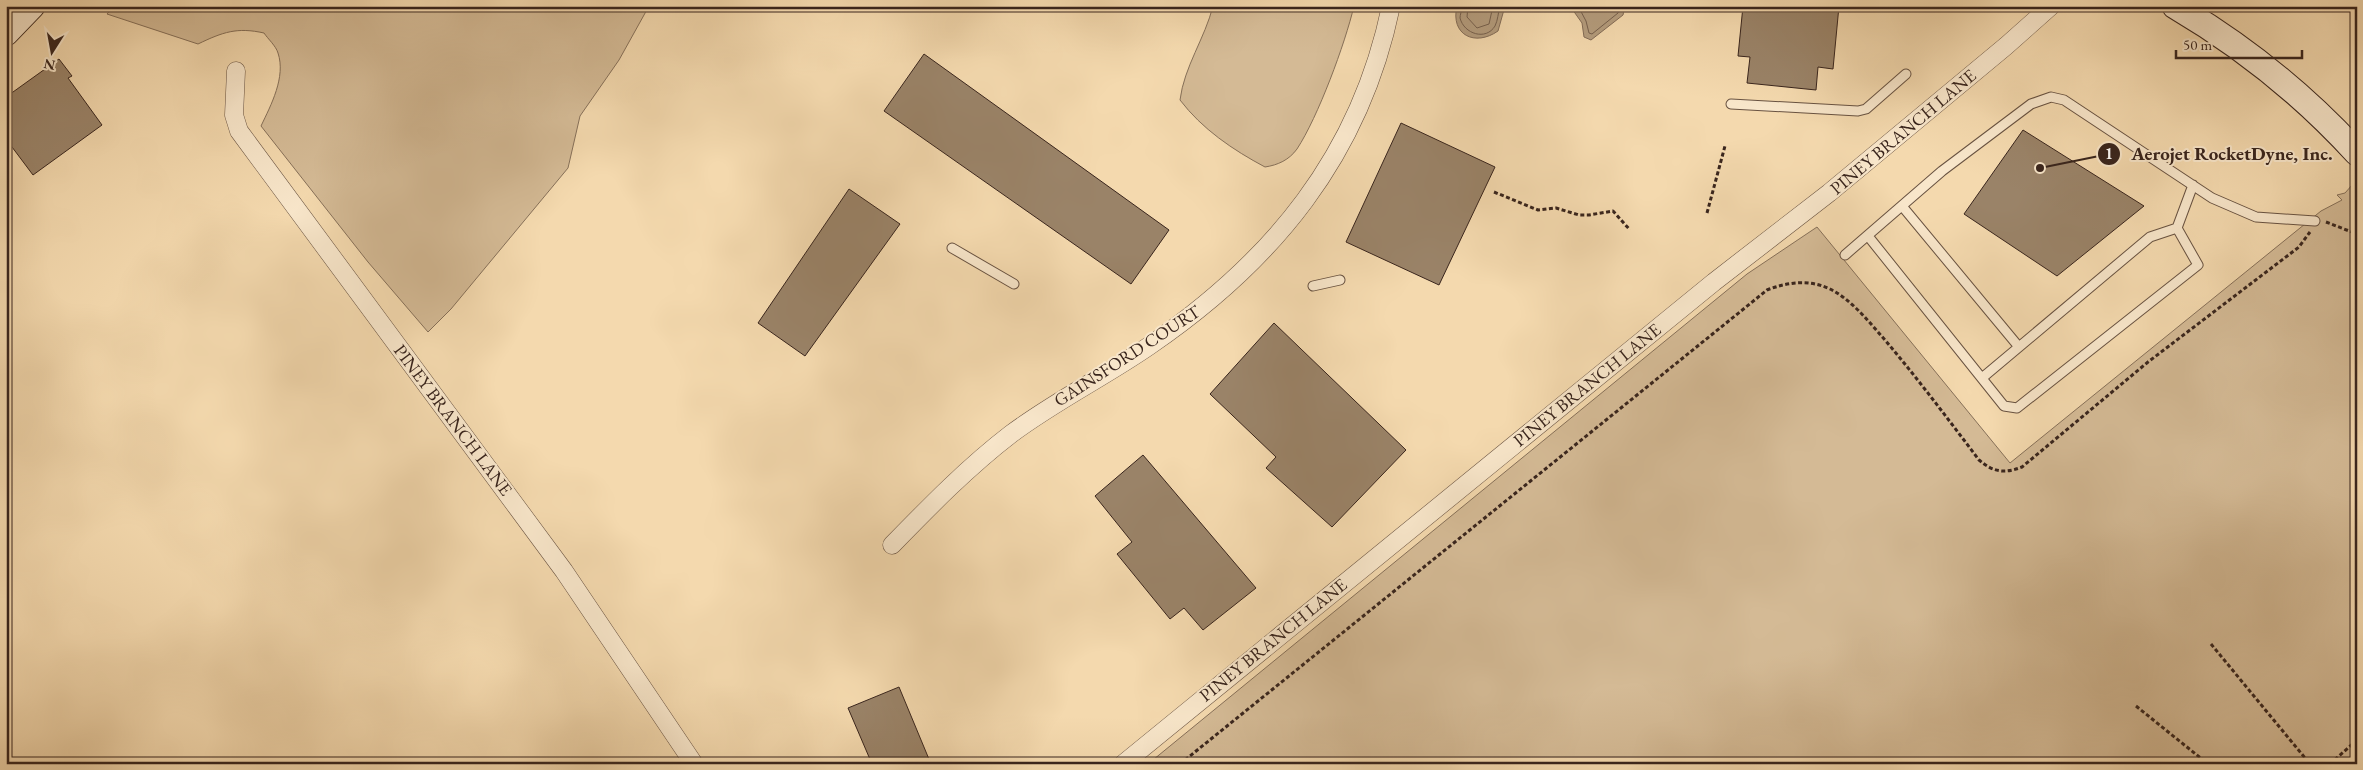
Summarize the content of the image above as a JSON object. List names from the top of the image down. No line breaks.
{"streets":{"street":["PINEY BRANCH LANE","GAINSFORD COURT"]},"places":["Aerojet RocketDyne, Inc."],"scale_bar":"50 m","north":"bottom"}
